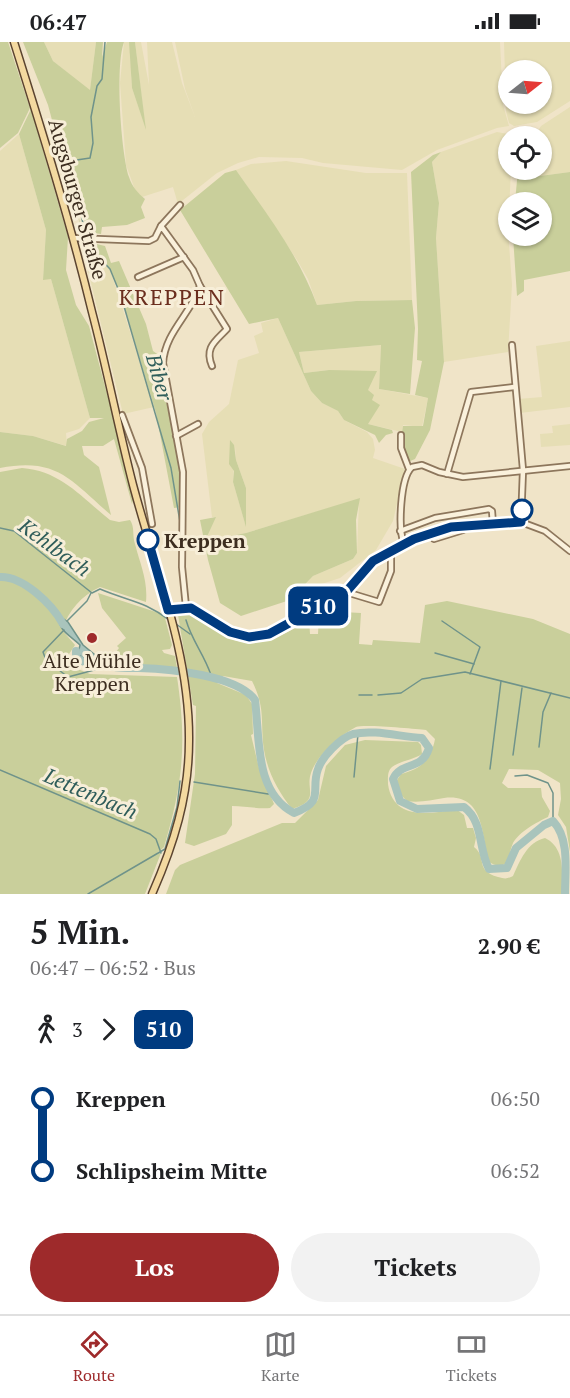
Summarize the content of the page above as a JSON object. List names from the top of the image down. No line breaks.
{"streets":{"main road":["Augsburger Straße"]},"districts":["KREPPEN"],"water":["Biber","Kehlbach","Lettenbach"],"places":["Kreppen","Alte Mühle Kreppen"],"lines":["bus line 510"],"north":"right","page":{"status":"06:47","on_map":"510","heading":["5 Min.","06:47 – 06:52 · Bus","2.90 €"],"legs":["3","510"],"list":[{"name":"Kreppen","value":"06:50"},{"name":"Schlipsheim Mitte","value":"06:52"}],"buttons":["Los","Tickets"],"tabs":["Route","Karte","Tickets"]}}
